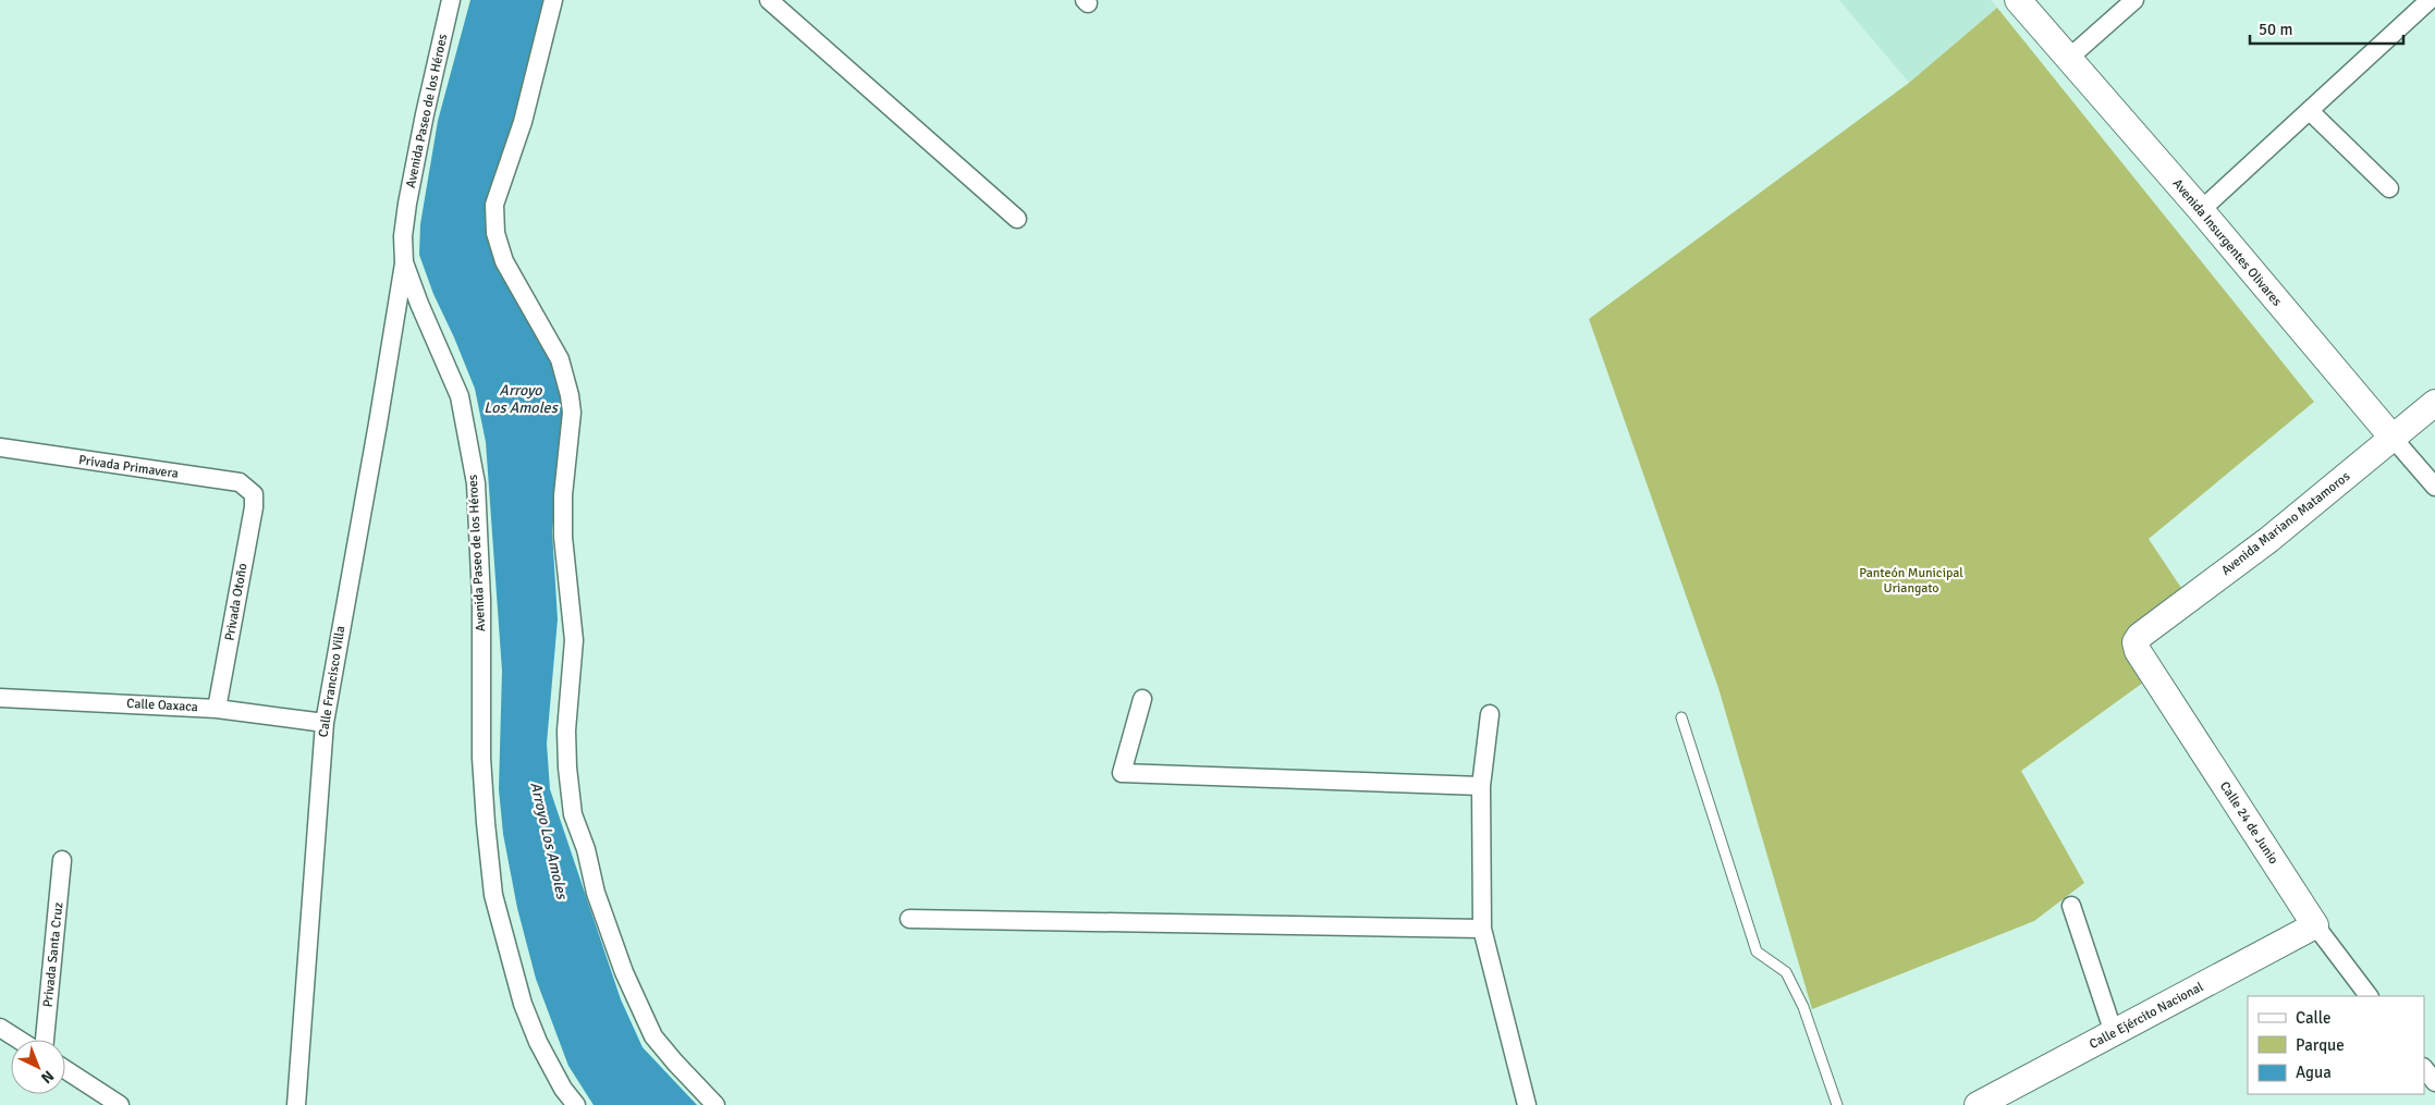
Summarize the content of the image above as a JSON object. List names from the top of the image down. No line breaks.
{"streets":{"street":["Avenida Paseo de los Héroes","Avenida Insurgentes Olivares","Privada Primavera","Avenida Mariano Matamoros","Privada Otoño","Calle Francisco Villa","Calle Oaxaca","Calle 24 de Junio","Privada Santa Cruz","Calle Ejército Nacional"]},"crossings":[["Avenida Paseo de los Héroes","Calle Francisco Villa"],["Avenida Insurgentes Olivares","Avenida Mariano Matamoros"],["Privada Primavera","Privada Otoño"],["Avenida Mariano Matamoros","Calle 24 de Junio"],["Privada Otoño","Calle Oaxaca"],["Calle Francisco Villa","Calle Oaxaca"],["Calle 24 de Junio","Calle Ejército Nacional"]],"water":["Arroyo Los Amoles"],"parks":["Panteón Municipal Uriangato"],"legend":["Calle","Parque","Agua"],"scale_bar":"50 m","north":"bottom right"}
